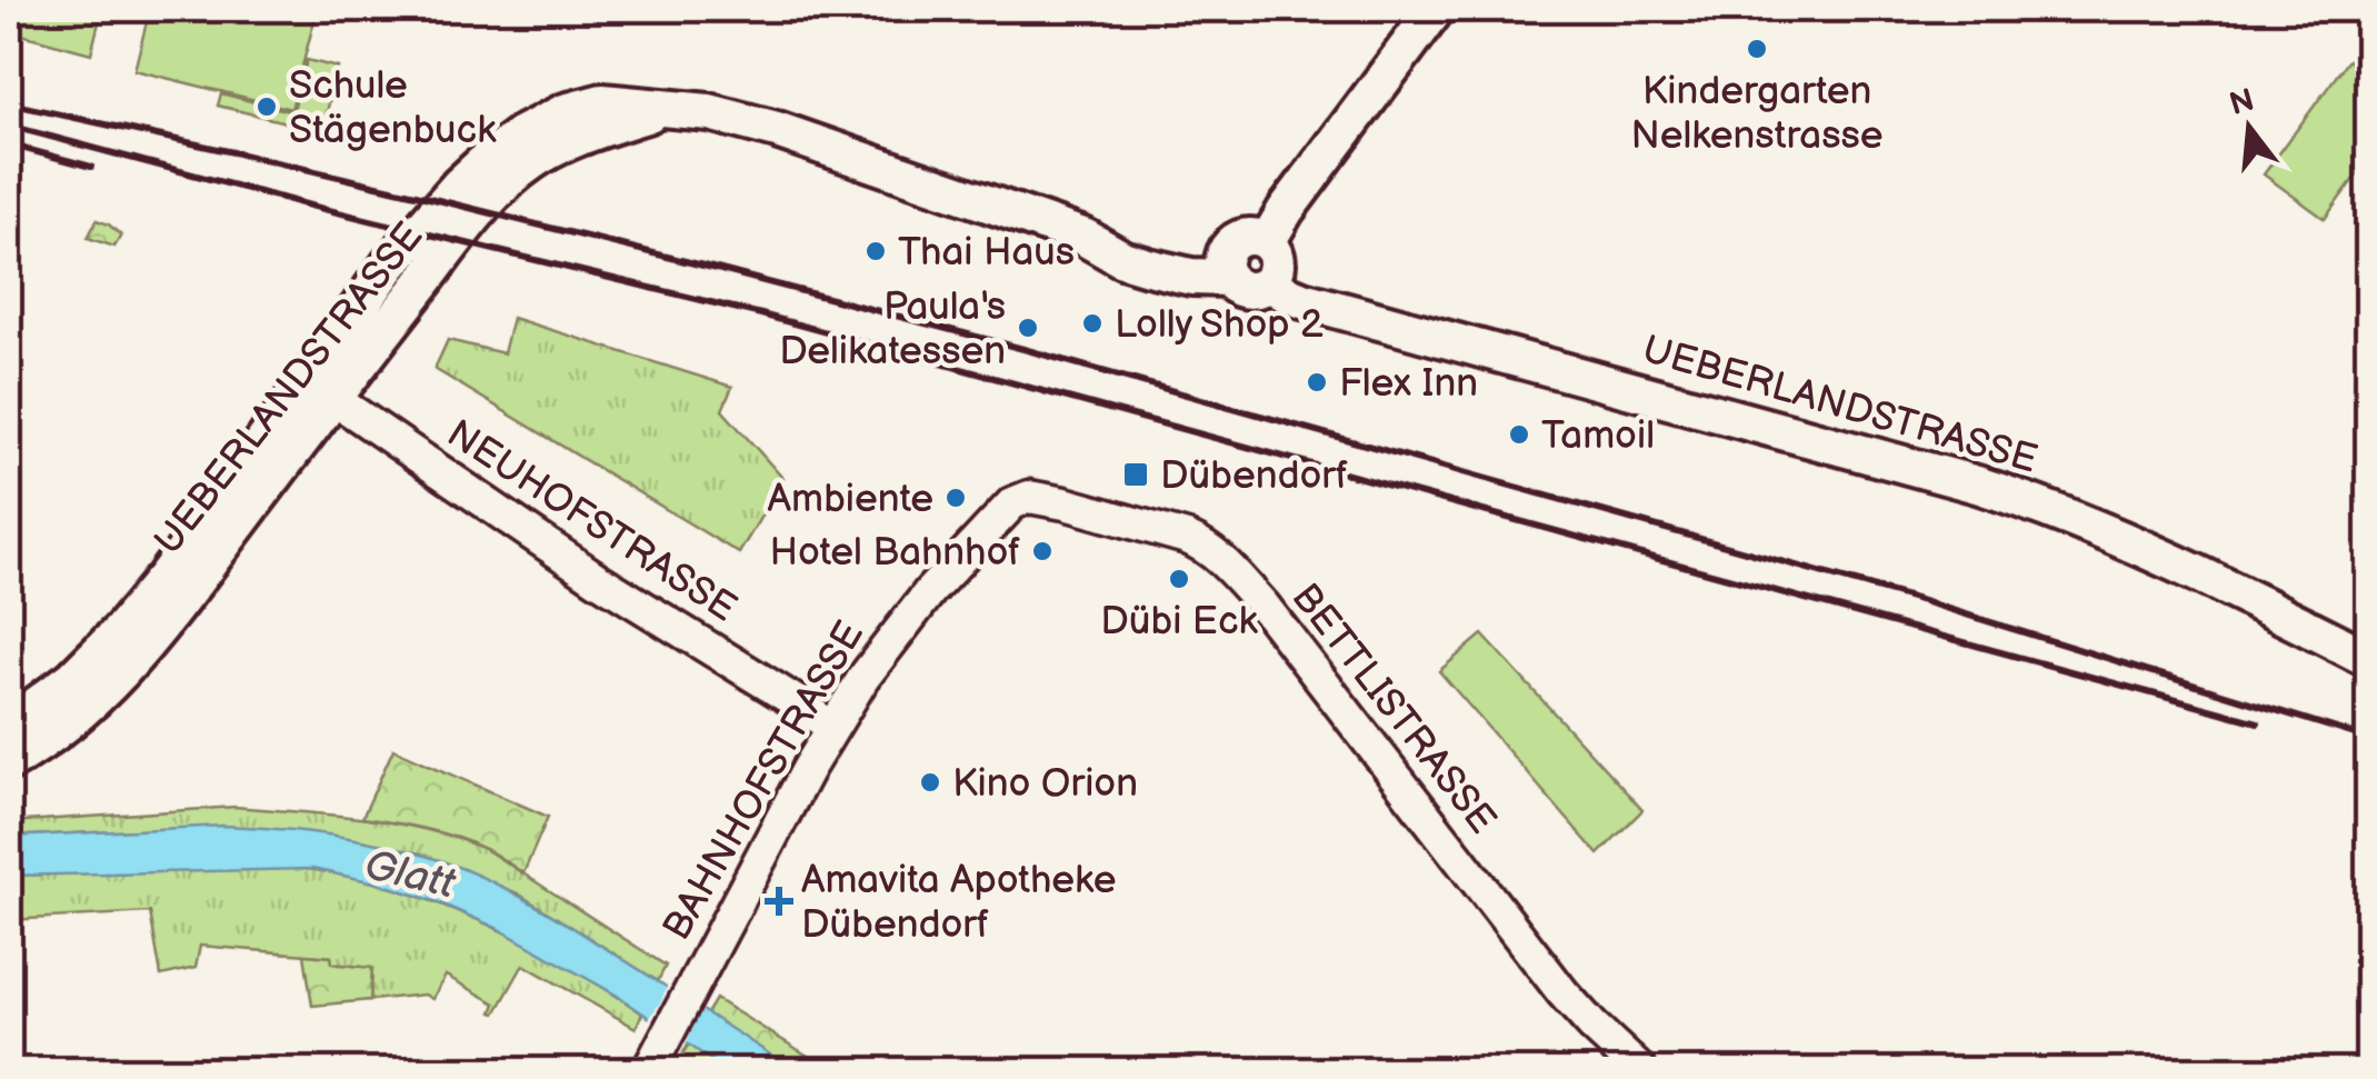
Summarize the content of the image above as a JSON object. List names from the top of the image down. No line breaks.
{"streets":{"main road":["UEBERLANDSTRASSE"],"street":["NEUHOFSTRASSE","BETTLISTRASSE","BAHNHOFSTRASSE"]},"crossings":[["UEBERLANDSTRASSE","NEUHOFSTRASSE"],["NEUHOFSTRASSE","BAHNHOFSTRASSE"],["BETTLISTRASSE","BAHNHOFSTRASSE"]],"water":["Glatt"],"places":{"other":["Kindergarten Nelkenstrasse","Schule Stägenbuck","Thai Haus","Lolly Shop 2","Paula's Delikatessen","Flex Inn","Tamoil","Ambiente","Hotel Bahnhof","Dübi Eck","Kino Orion"],"transit":["Dübendorf"],"health":["Amavita Apotheke Dübendorf"]},"north":"top"}
